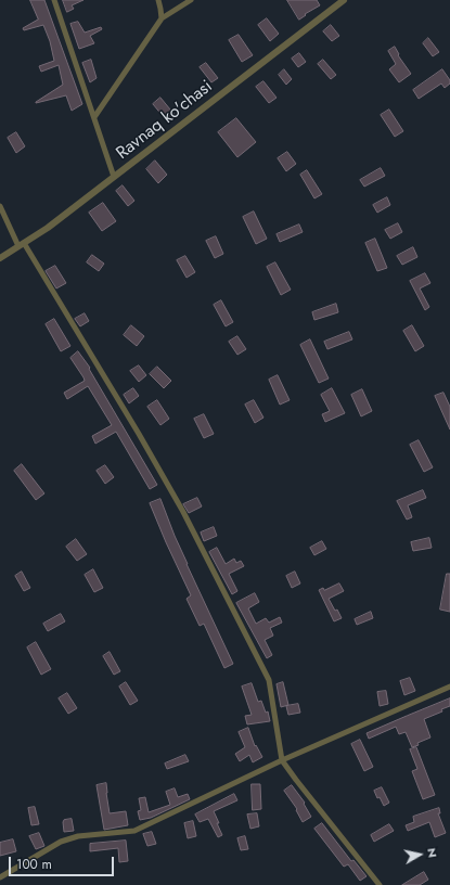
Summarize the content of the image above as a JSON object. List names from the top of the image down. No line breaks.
{"streets":{"street":["Ravnaq ko'chasi"]},"scale_bar":"100 m","north":"right"}
